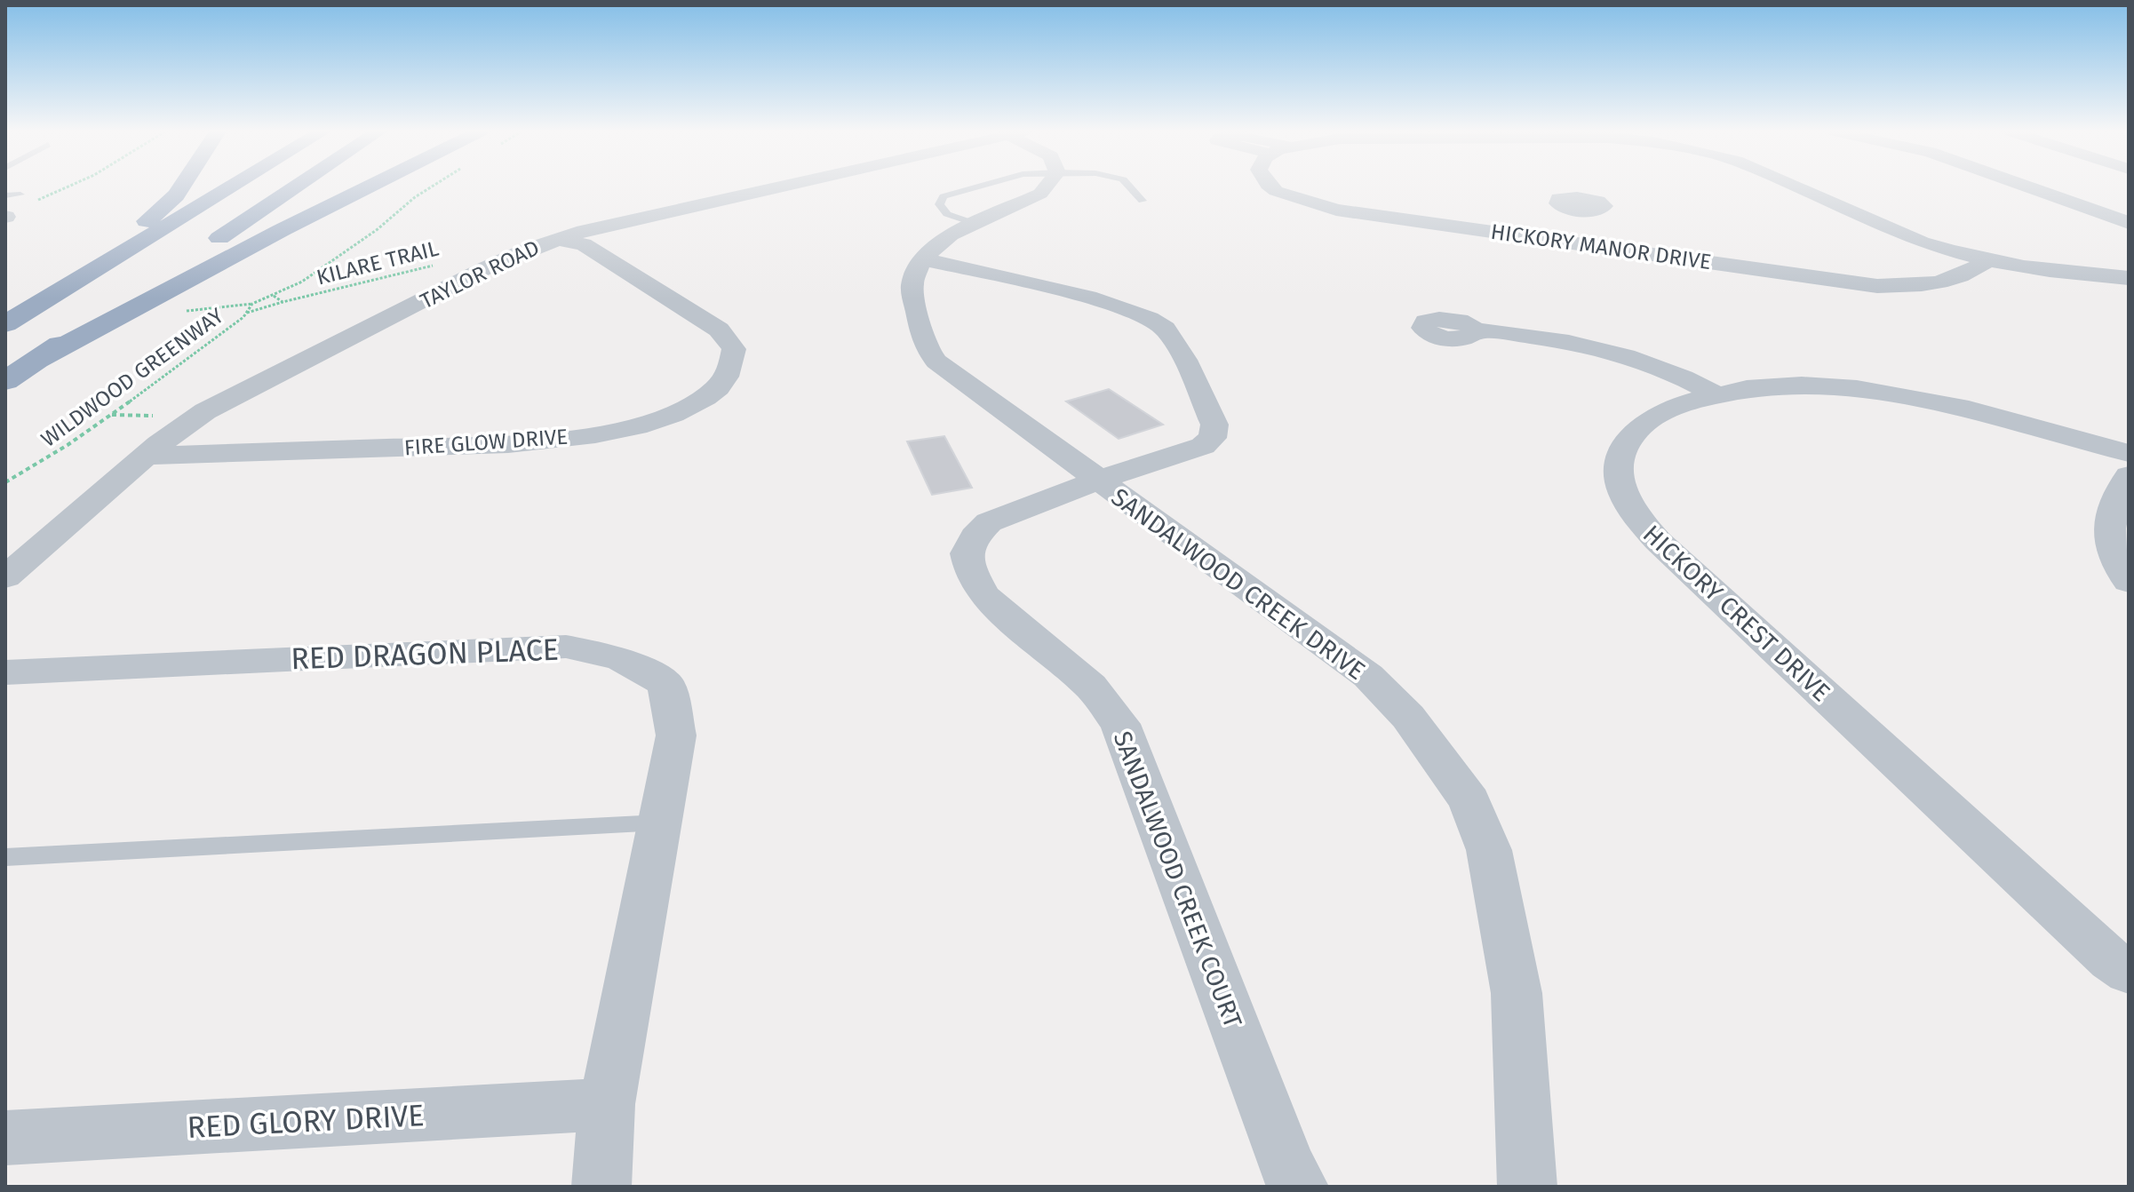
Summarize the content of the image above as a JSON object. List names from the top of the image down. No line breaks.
{"streets":{"street":["HICKORY MANOR DRIVE","TAYLOR ROAD","FIRE GLOW DRIVE","SANDALWOOD CREEK DRIVE","HICKORY CREST DRIVE","RED DRAGON PLACE","SANDALWOOD CREEK COURT","RED GLORY DRIVE"],"path":["KILARE TRAIL","WILDWOOD GREENWAY"]},"crossings":[["KILARE TRAIL","WILDWOOD GREENWAY"],["TAYLOR ROAD","FIRE GLOW DRIVE"],["SANDALWOOD CREEK DRIVE","SANDALWOOD CREEK COURT"],["RED DRAGON PLACE","RED GLORY DRIVE"]]}
